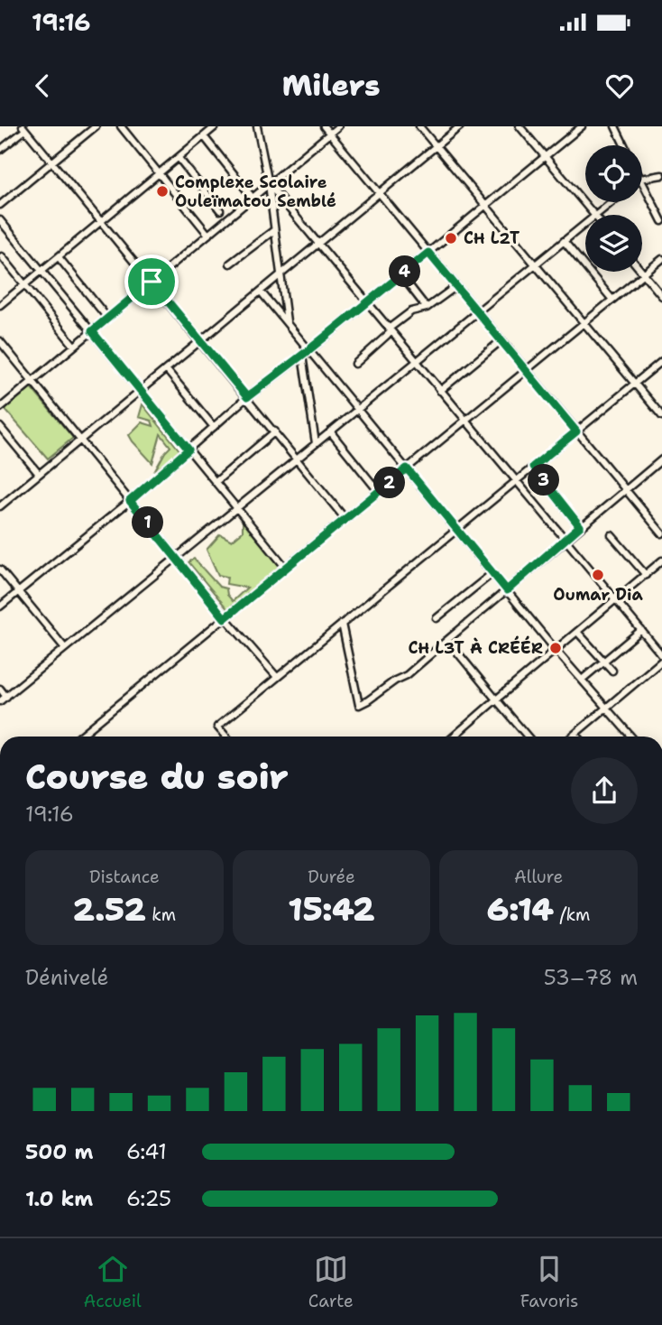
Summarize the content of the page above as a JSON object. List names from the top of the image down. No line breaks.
{"places":["Complexe Scolaire Ouleïmatou Semblé","CH L2T","Oumar Dia","CH L3T À CRÉÉR"],"page":{"status":"19:16","header":"Milers","pins":["4","3","2","1"],"heading":["Course du soir","19:16"],"stats":[["Distance","2.52 km"],["Durée","15:42"],["Allure","6:14 /km"]],"chart":["Dénivelé","53–78 m"],"list":[{"name":"500 m","note":"6:41"},{"name":"1.0 km","note":"6:25"}],"tabs":["Accueil","Carte","Favoris"]}}
